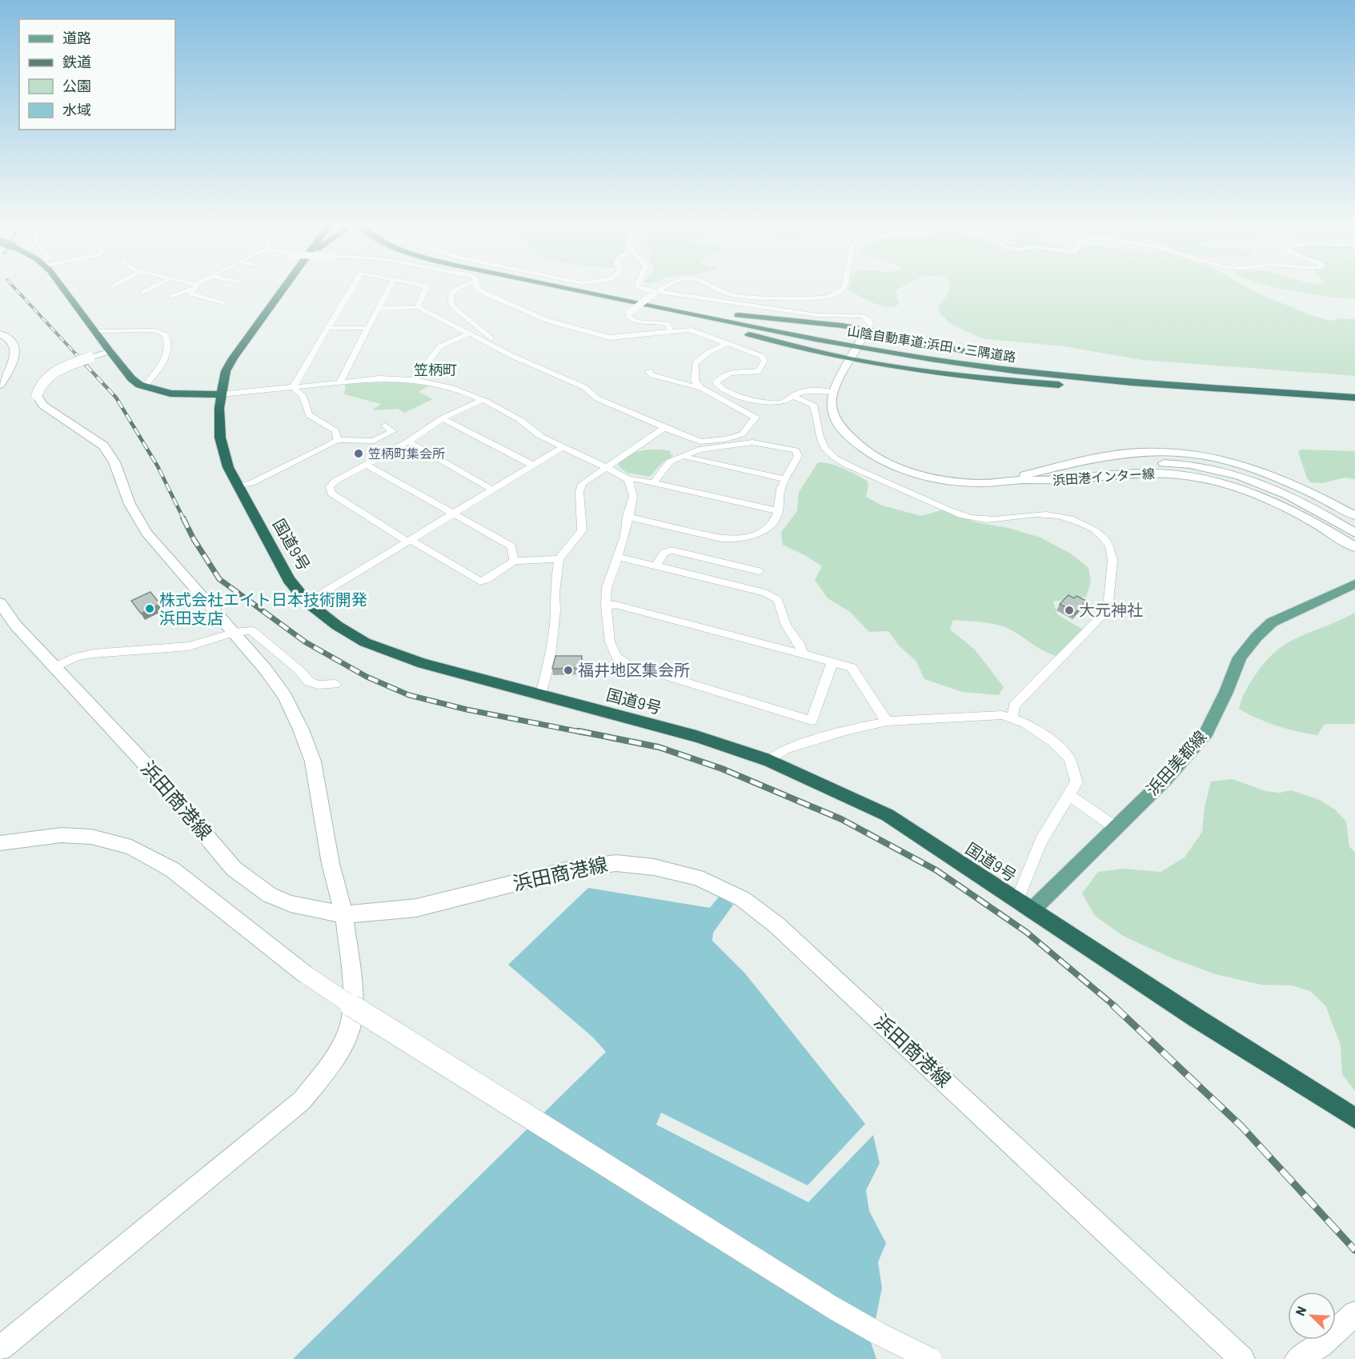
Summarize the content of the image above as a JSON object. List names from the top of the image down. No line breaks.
{"streets":{"highway":["山陰自動車道;浜田・三隅道路","国道9号"],"main road":["浜田港インター線","浜田美都線","浜田商港線"]},"crossings":[["国道9号","浜田美都線"]],"districts":["笠柄町"],"places":["笠柄町集会所","株式会社エイト日本技術開発 浜田支店","大元神社","福井地区集会所"],"legend":["道路","鉄道","公園","水域"],"north":"top left"}
